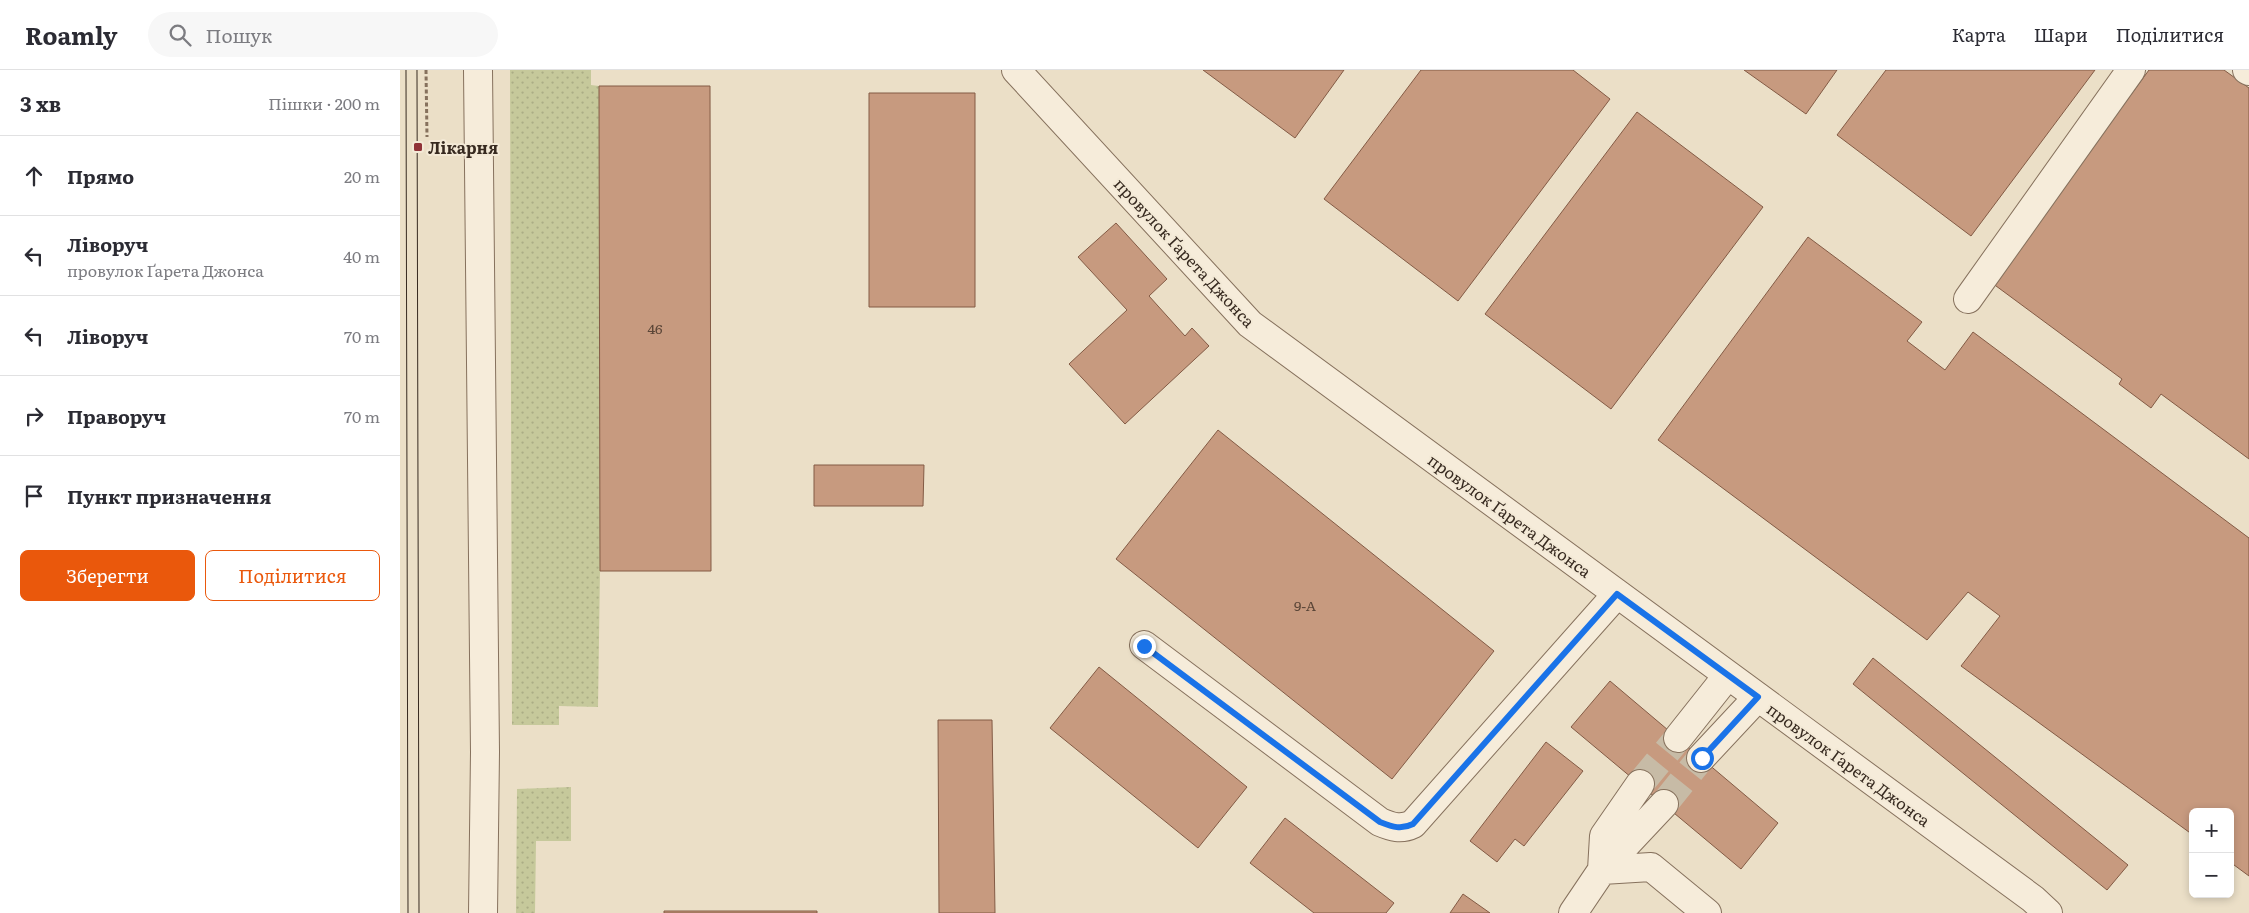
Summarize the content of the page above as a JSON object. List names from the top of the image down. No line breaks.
{"streets":{"street":["провулок Ґарета Джонса"]},"places":{"transit":["Лікарня"]},"house_numbers":["46","9-А"],"page":{"header":"Roamly","search":"Пошук","nav":["Карта","Шари","Поділитися"],"heading":["3 хв","Пішки · 200 m"],"list":[["Прямо","20 m"],["Ліворуч","провулок Ґарета Джонса","40 m"],["Ліворуч","70 m"],["Праворуч","70 m"],"Пункт призначення"],"buttons":["Зберегти","Поділитися"],"map_buttons":["+","−"]}}
